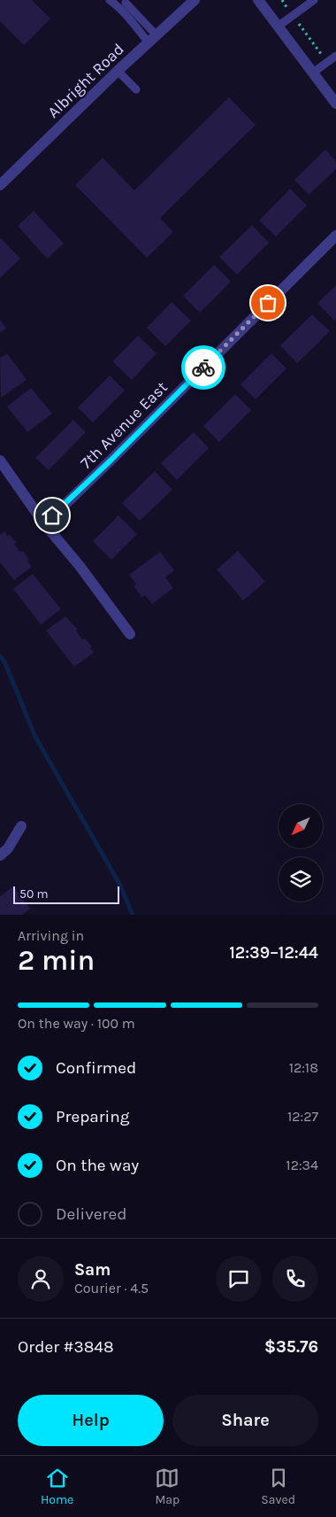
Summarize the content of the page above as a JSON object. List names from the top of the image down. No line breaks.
{"streets":{"street":["Albright Road","7th Avenue East"]},"scale_bar":"50 m","north":"bottom left","page":{"scale":"50 m","heading":["2 min","Arriving in","12:39–12:44"],"panel":["Sam","Courier · 4.5","Order #3848","$35.76"],"bar":"On the way · 100 m","list":[["Confirmed","12:18"],["Preparing","12:27"],["On the way","12:34"],"Delivered"],"buttons":["Help","Share"],"tabs":["Home","Map","Saved"]}}
